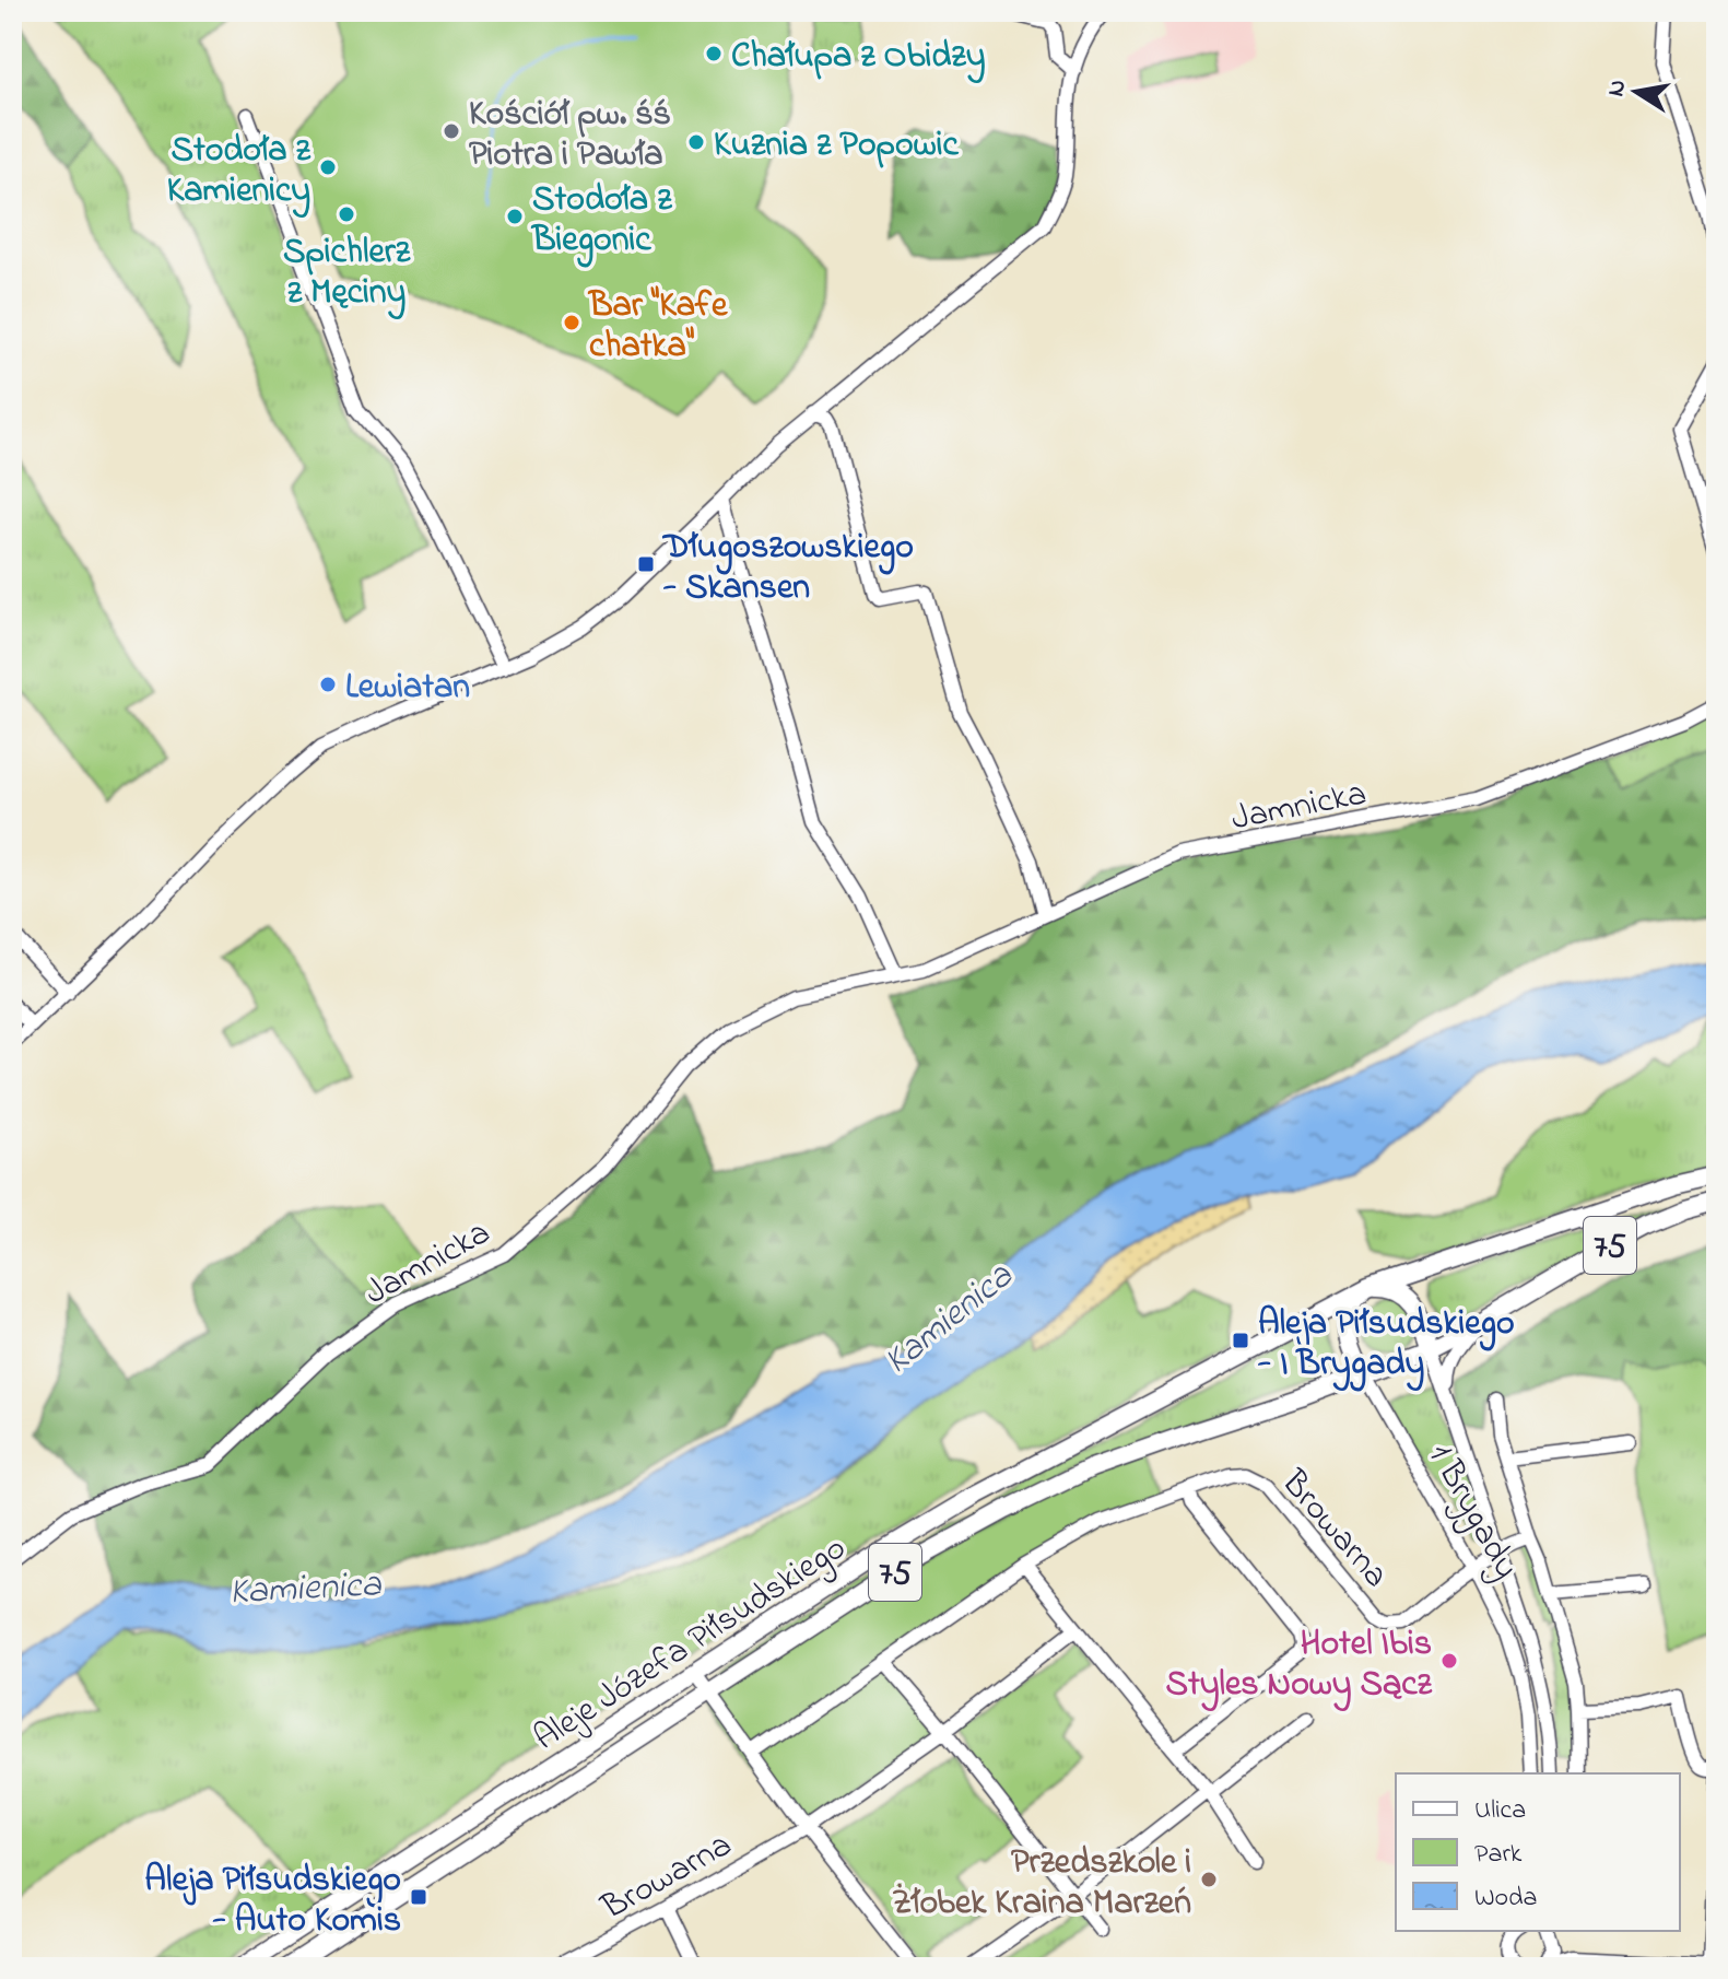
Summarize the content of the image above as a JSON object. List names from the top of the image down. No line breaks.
{"streets":{"main road":["75","1 Brygady","Aleje Józefa Piłsudskiego"],"street":["Jamnicka","Browarna"]},"crossings":[["1 Brygady","Browarna"],["1 Brygady","Aleje Józefa Piłsudskiego"]],"water":["Kamienica"],"places":{"other":["Chałupa z Obidzy","Kościół pw. śś Piotra i Pawła","Kuznia z Popowic","Stodoła z Kamienicy","Spichlerz z Męciny","Stodoła z Biegonic","Bar \"Kafe chatka\"","Lewiatan","Hotel Ibis Styles Nowy Sącz","Przedszkole i Żłobek Kraina Marzeń"],"transit":["Długoszowskiego - Skansen","Aleja Piłsudskiego - I Brygady","Aleja Piłsudskiego - Auto Komis"]},"legend":["Ulica","Park","Woda"],"north":"left"}
